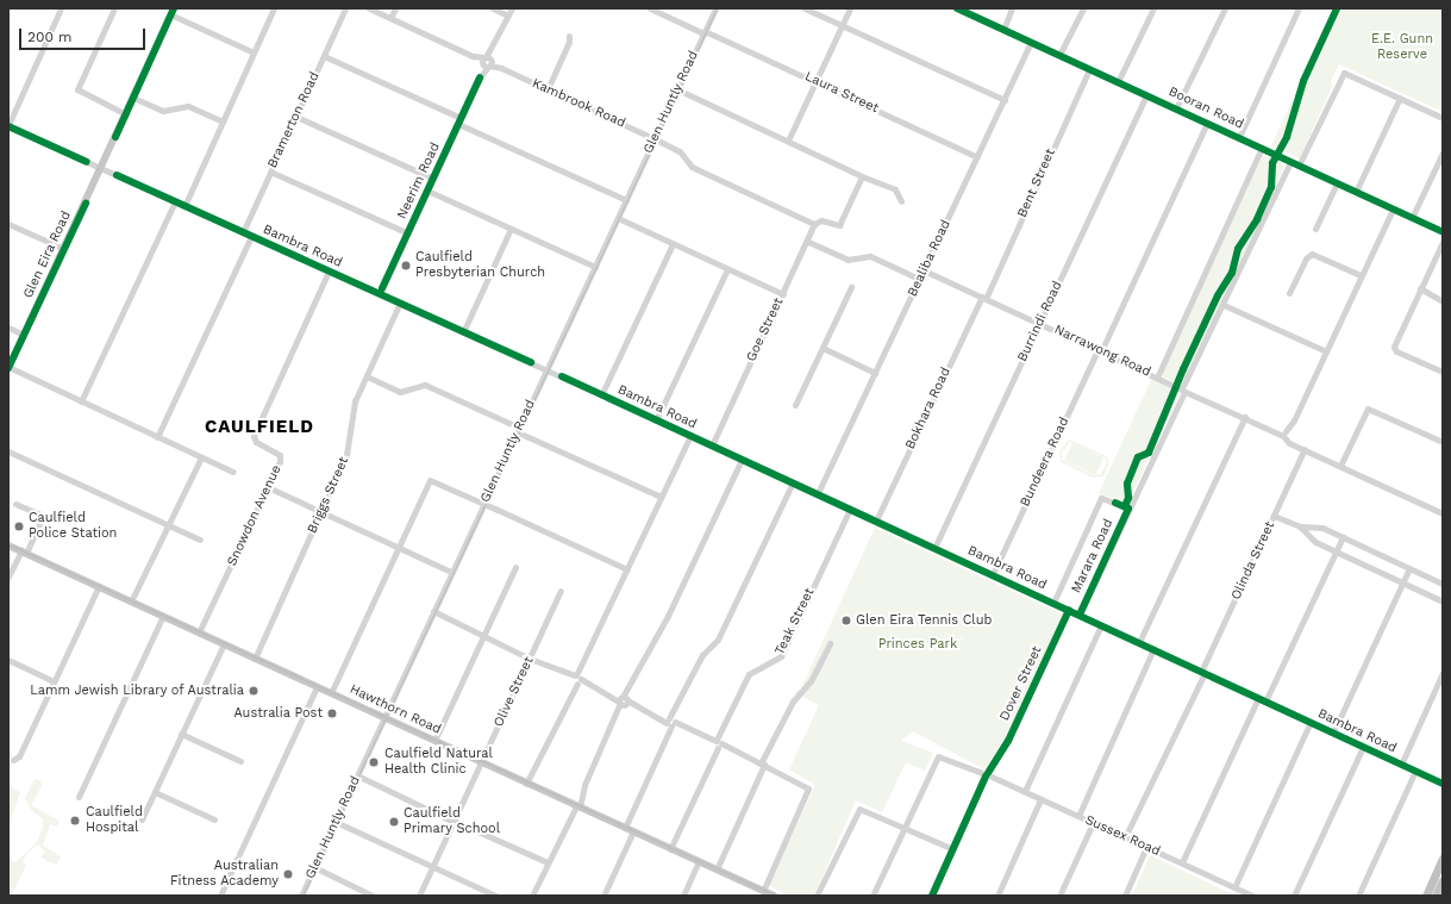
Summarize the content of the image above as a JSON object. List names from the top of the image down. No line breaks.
{"streets":{"main road":["Glen Eira Road","Hawthorn Road"],"street":["Laura Street","Glen Huntly Road","Kambrook Road","Booran Road","Bramerton Road","Neerim Road","Bent Street","Bambra Road","Bealiba Road","Burrindi Road","Goe Street","Narrawong Road","Bokhara Road","Bundeera Road","Briggs Street","Snowdon Avenue","Marara Road","Olinda Street","Teak Street","Dover Street","Olive Street","Sussex Road"]},"crossings":[["Laura Street","Glen Huntly Road"],["Laura Street","Bealiba Road"],["Glen Huntly Road","Kambrook Road"],["Glen Huntly Road","Bambra Road"],["Glen Huntly Road","Hawthorn Road"],["Kambrook Road","Neerim Road"],["Kambrook Road","Goe Street"],["Booran Road","Bent Street"],["Booran Road","Bealiba Road"],["Booran Road","Burrindi Road"],["Booran Road","Bundeera Road"],["Booran Road","Marara Road"],["Bramerton Road","Bambra Road"],["Neerim Road","Bambra Road"],["Bent Street","Narrawong Road"],["Bent Street","Bokhara Road"],["Bambra Road","Glen Eira Road"],["Bambra Road","Bealiba Road"],["Bambra Road","Burrindi Road"],["Bambra Road","Goe Street"],["Bambra Road","Bokhara Road"],["Bambra Road","Bundeera Road"],["Bambra Road","Briggs Street"],["Bambra Road","Snowdon Avenue"],["Bambra Road","Marara Road"],["Bambra Road","Olinda Street"],["Bambra Road","Teak Street"],["Bambra Road","Dover Street"],["Bealiba Road","Narrawong Road"],["Burrindi Road","Narrawong Road"],["Narrawong Road","Bokhara Road"],["Narrawong Road","Bundeera Road"],["Narrawong Road","Marara Road"],["Briggs Street","Hawthorn Road"],["Snowdon Avenue","Hawthorn Road"],["Olinda Street","Sussex Road"],["Teak Street","Hawthorn Road"],["Dover Street","Sussex Road"],["Olive Street","Hawthorn Road"]],"districts":["CAULFIELD"],"parks":["E.E. Gunn Reserve","Princes Park"],"places":["Caulfield Presbyterian Church","Caulfield Police Station","Glen Eira Tennis Club","Lamm Jewish Library of Australia","Australia Post","Caulfield Natural Health Clinic","Caulfield Hospital","Caulfield Primary School","Australian Fitness Academy"],"scale_bar":"200 m"}
